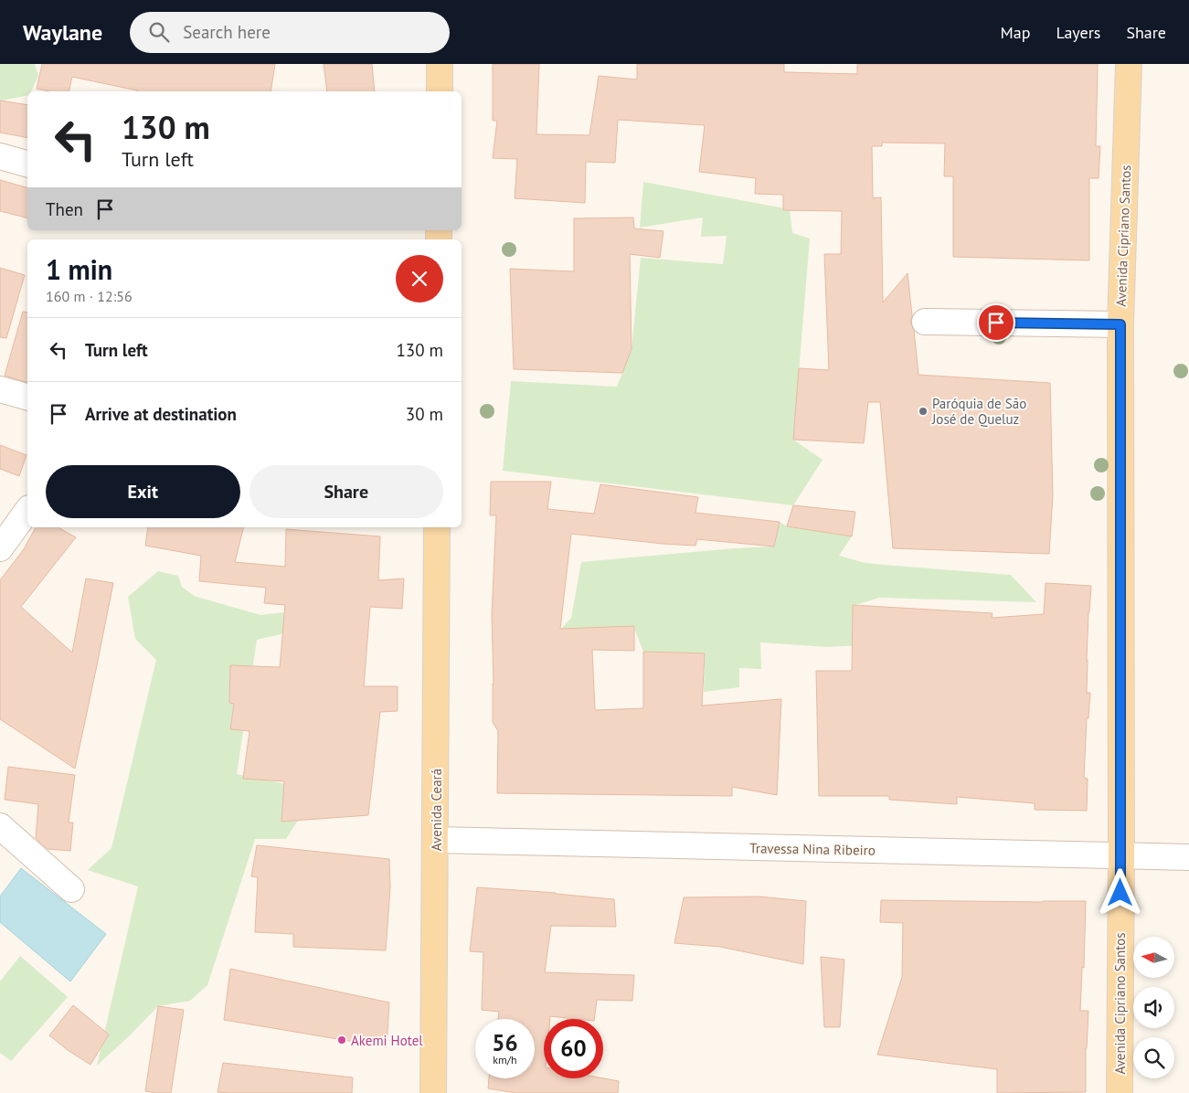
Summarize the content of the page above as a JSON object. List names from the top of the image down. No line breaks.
{"streets":{"main road":["Avenida Cipriano Santos","Avenida Ceará"],"street":["Travessa Nina Ribeiro"]},"crossings":[["Avenida Cipriano Santos","Travessa Nina Ribeiro"],["Avenida Ceará","Travessa Nina Ribeiro"]],"places":["Paróquia de São José de Queluz","Akemi Hotel"],"north":"left","page":{"header":"Waylane","search":"Search here","nav":["Map","Layers","Share"],"turn":["130 m","Turn left"],"then":"Then","heading":["1 min","160 m · 12:56"],"list":[{"name":"Turn left","value":"130 m"},{"name":"Arrive at destination","value":"30 m"}],"buttons":["Exit","Share"],"speed":"56 km/h","limit":"60"}}
